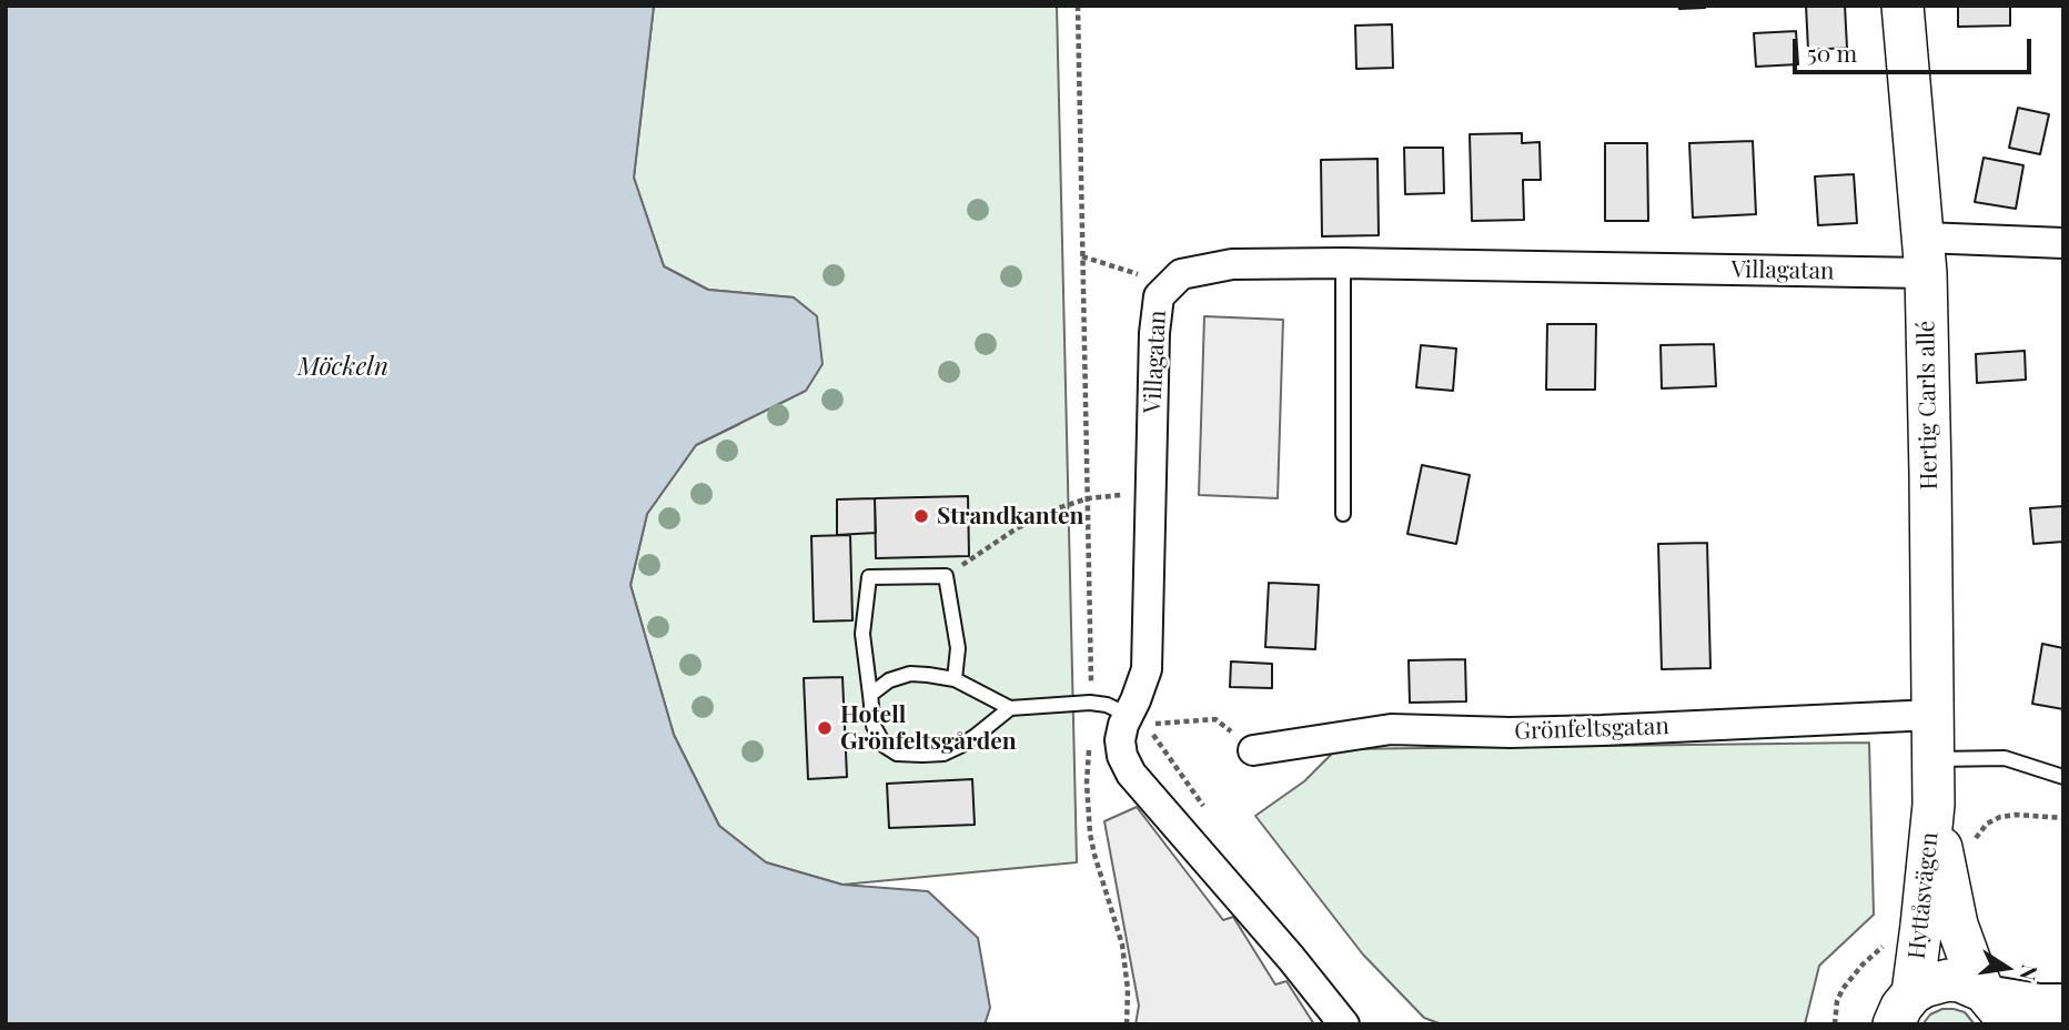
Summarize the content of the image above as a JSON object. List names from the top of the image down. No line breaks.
{"streets":{"street":["Villagatan","Hertig Carls allé","Grönfeltsgatan","Hyttåsvägen"]},"crossings":[["Villagatan","Hertig Carls allé"],["Hertig Carls allé","Grönfeltsgatan"],["Hertig Carls allé","Hyttåsvägen"]],"water":["Möckeln"],"places":["Strandkanten","Hotell Grönfeltsgården"],"scale_bar":"50 m","north":"right"}
